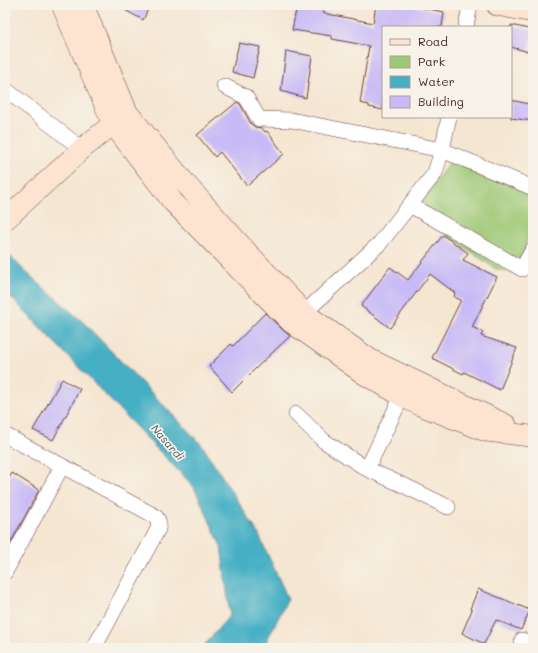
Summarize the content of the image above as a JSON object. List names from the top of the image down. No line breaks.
{"water":["Nasardi"],"legend":["Road","Park","Water","Building"]}
